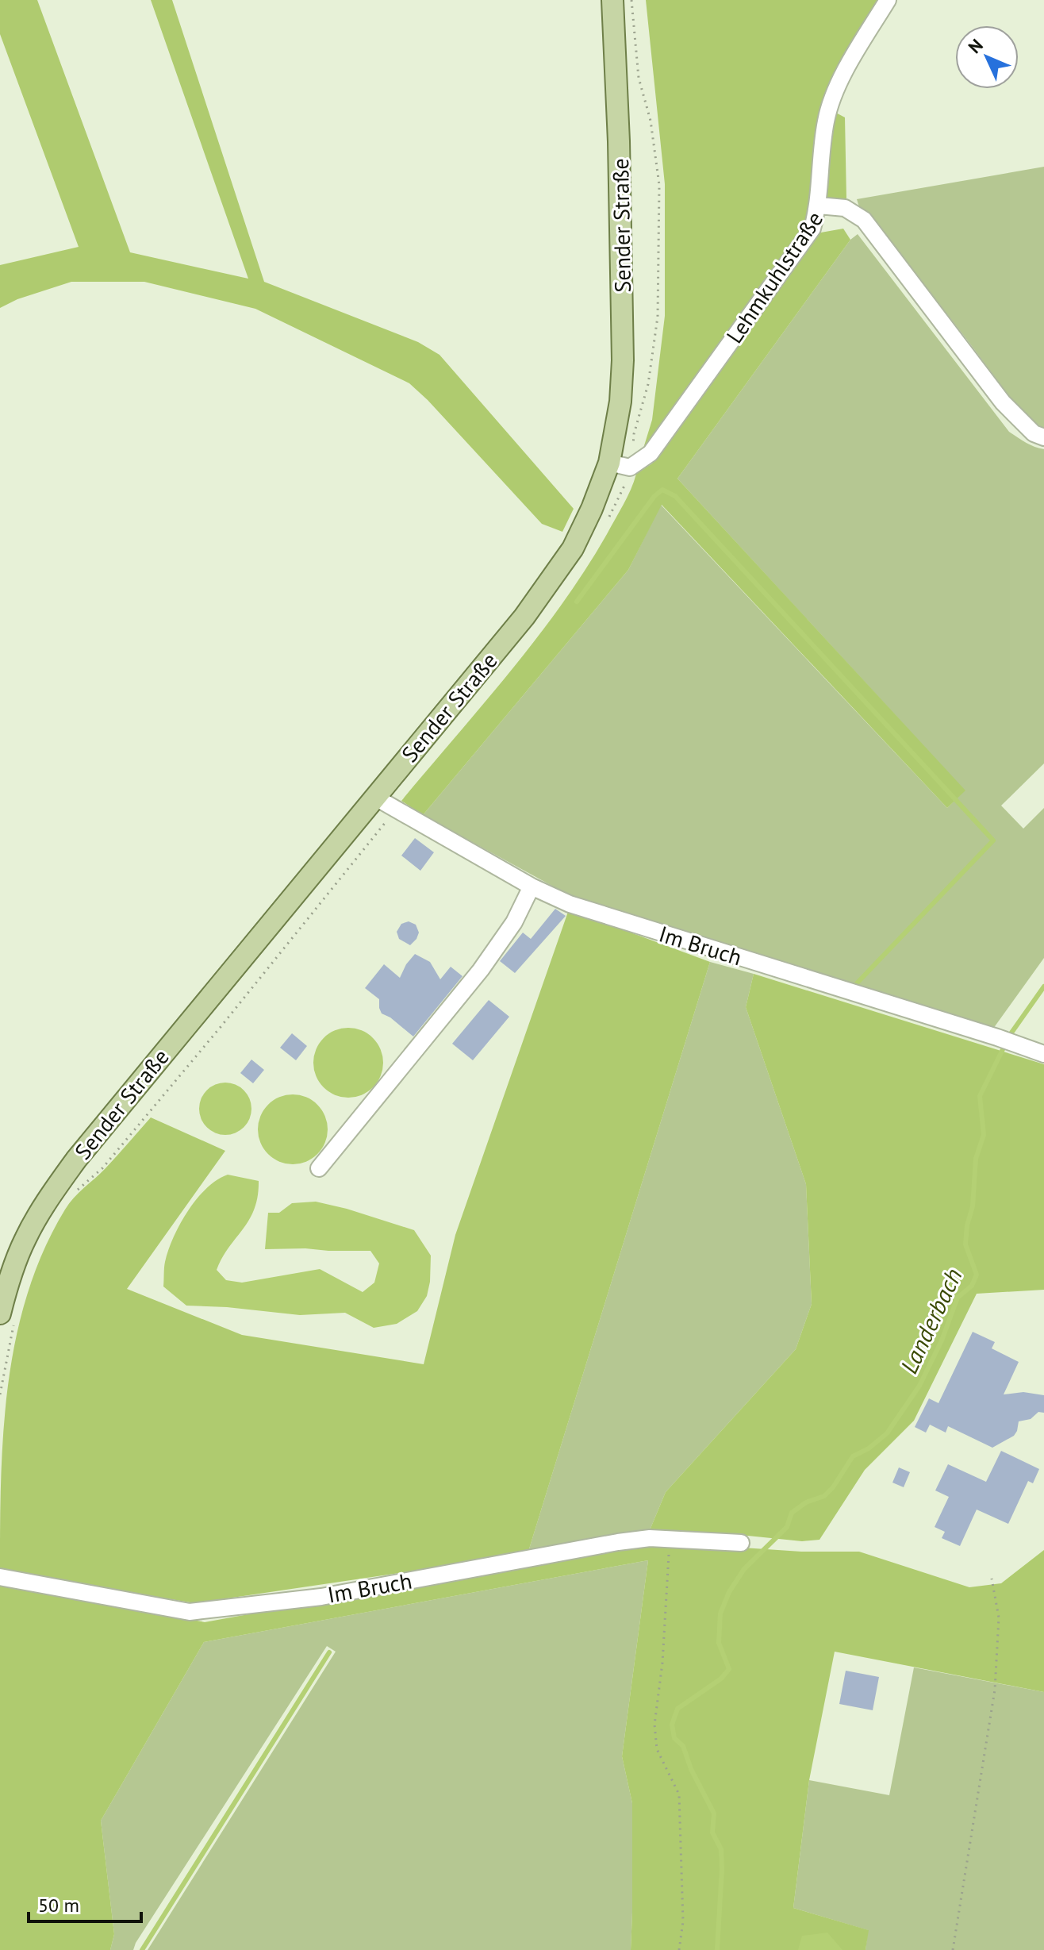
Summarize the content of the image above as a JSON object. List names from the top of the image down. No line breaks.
{"streets":{"main road":["Sender Straße"],"street":["Lehmkuhlstraße","Im Bruch"]},"crossings":[["Sender Straße","Im Bruch"]],"water":["Landerbach"],"scale_bar":"50 m","north":"top left"}
